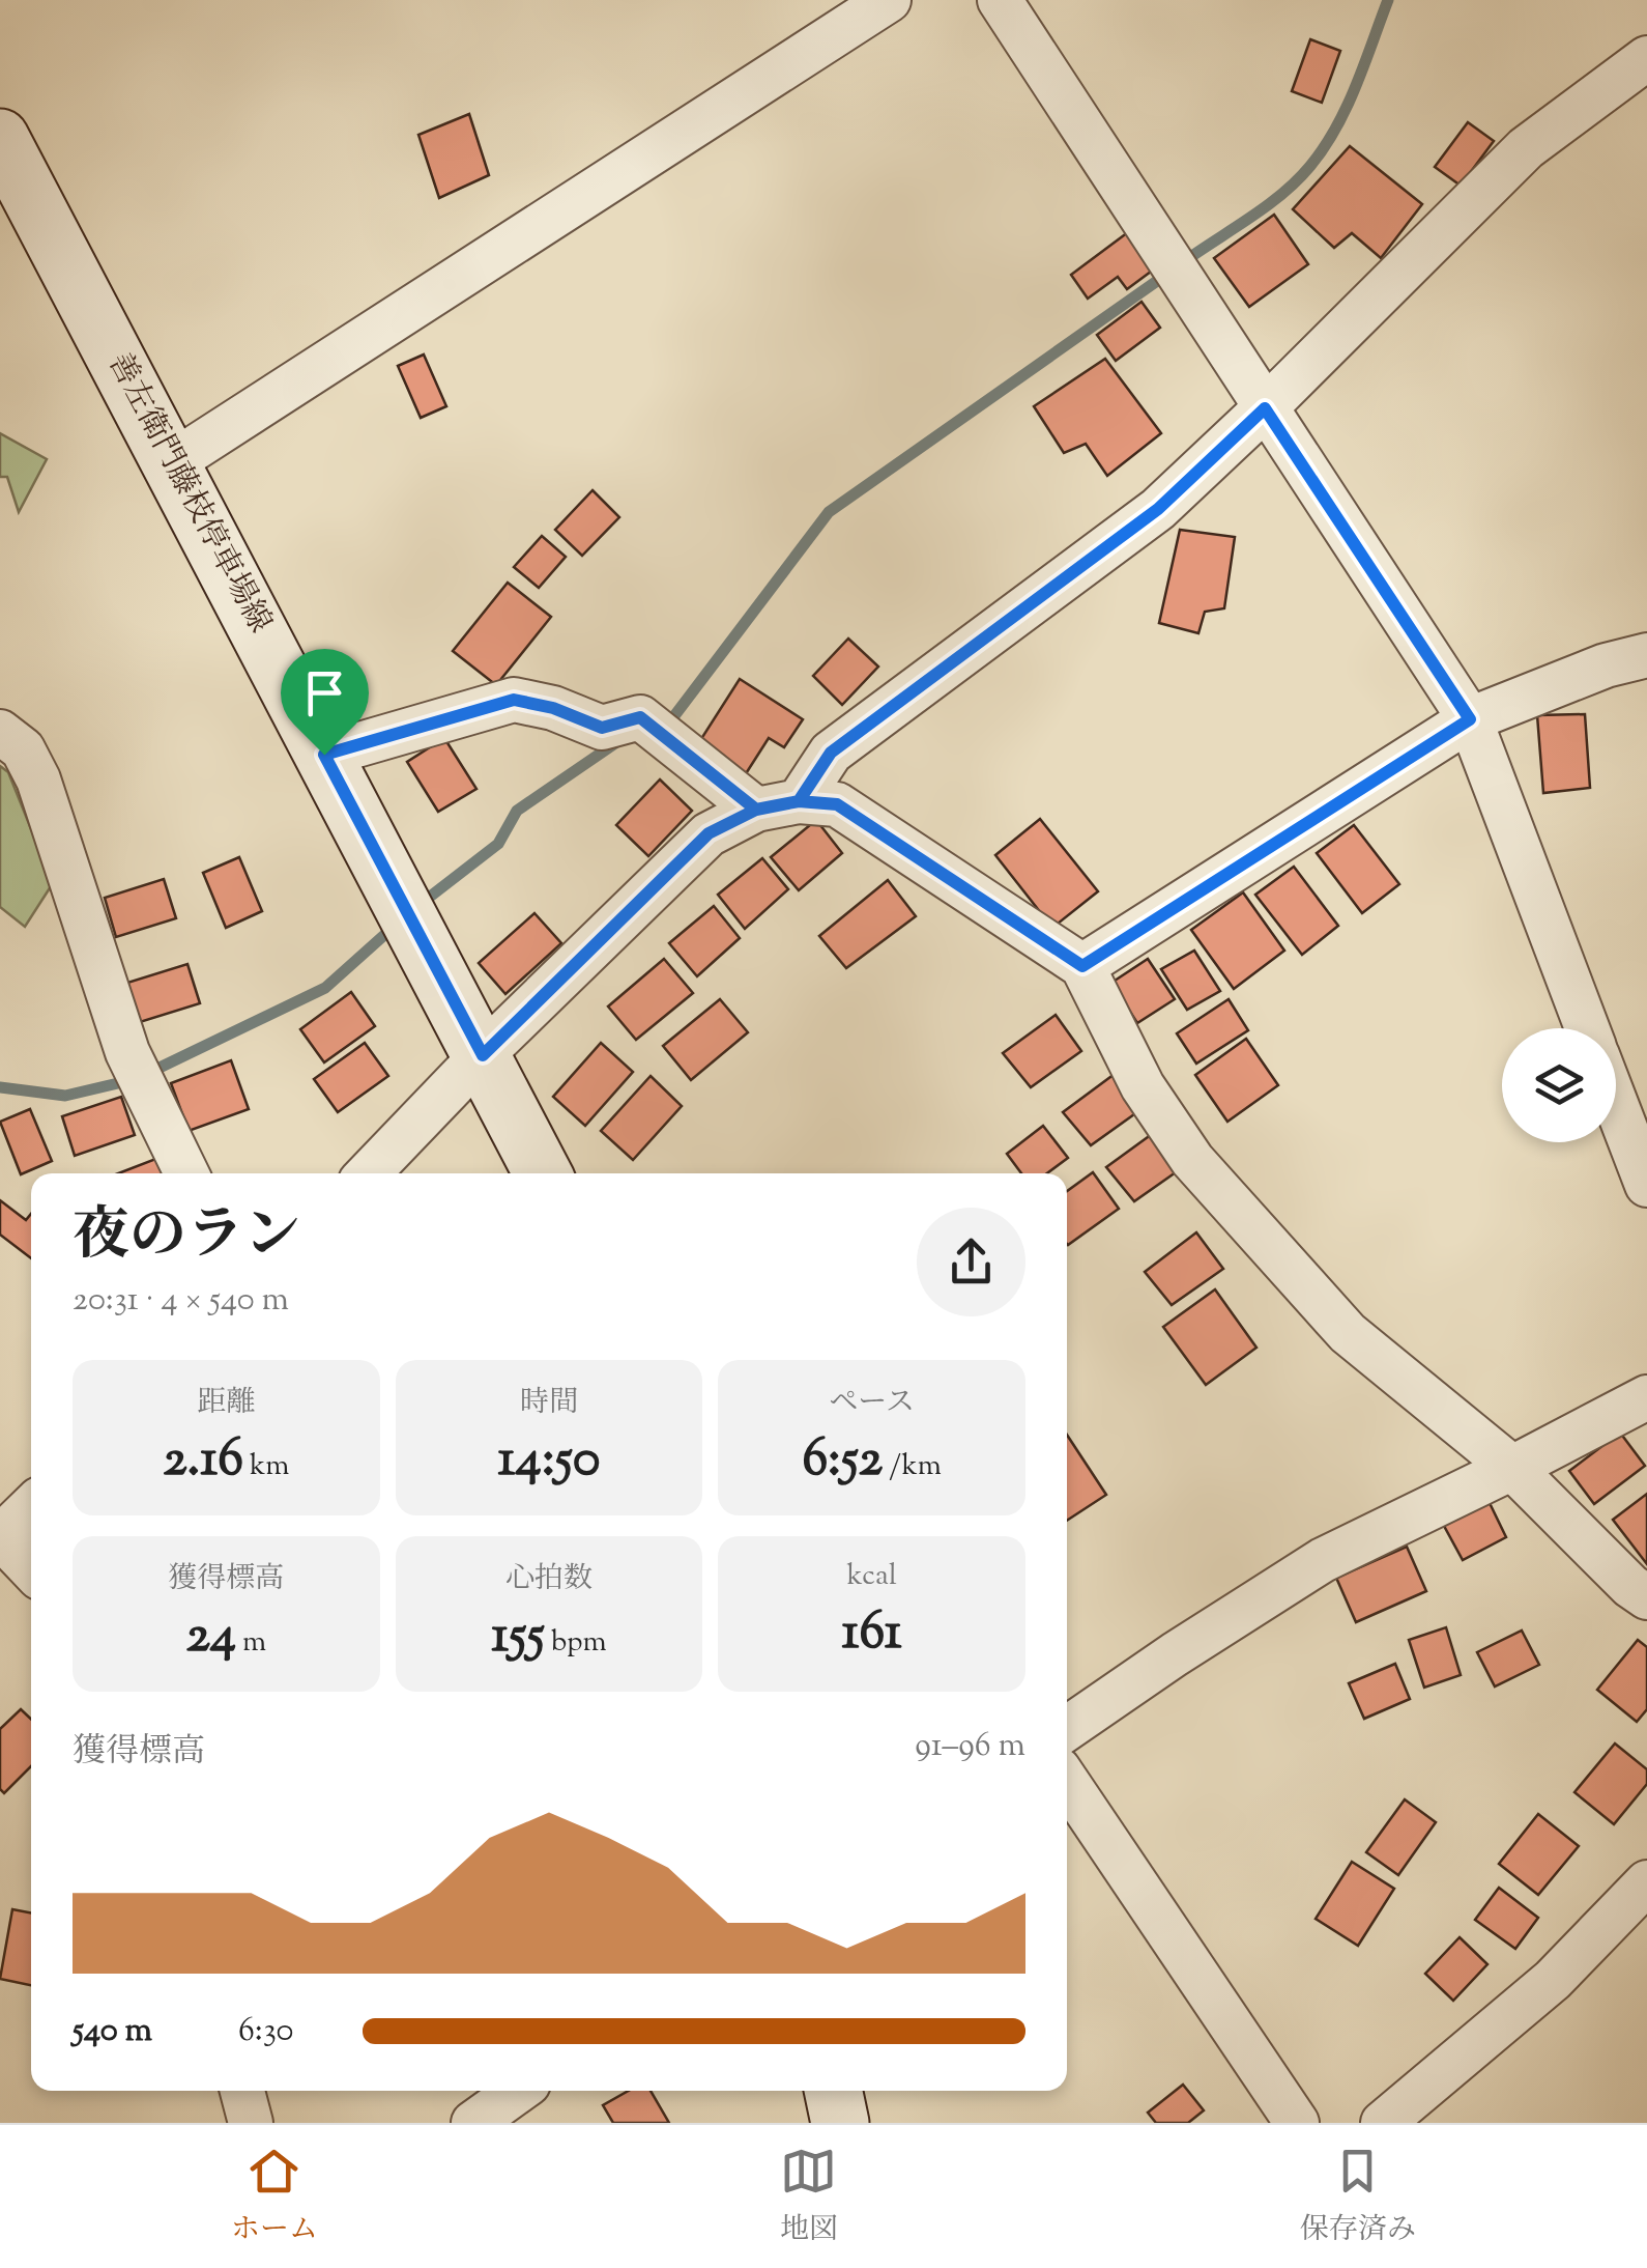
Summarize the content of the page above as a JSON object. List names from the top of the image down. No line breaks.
{"streets":{"main road":["善左衛門藤枝停車場線"]},"page":{"heading":["夜のラン","20:31 · 4 × 540 m"],"stats":[["距離","2.16 km"],["時間","14:50"],["ペース","6:52 /km"],["獲得標高","24 m"],["心拍数","155 bpm"],["kcal","161"]],"chart":["獲得標高","91–96 m"],"list":[{"name":"540 m","note":"6:30"}],"tabs":["ホーム","地図","保存済み"]}}
